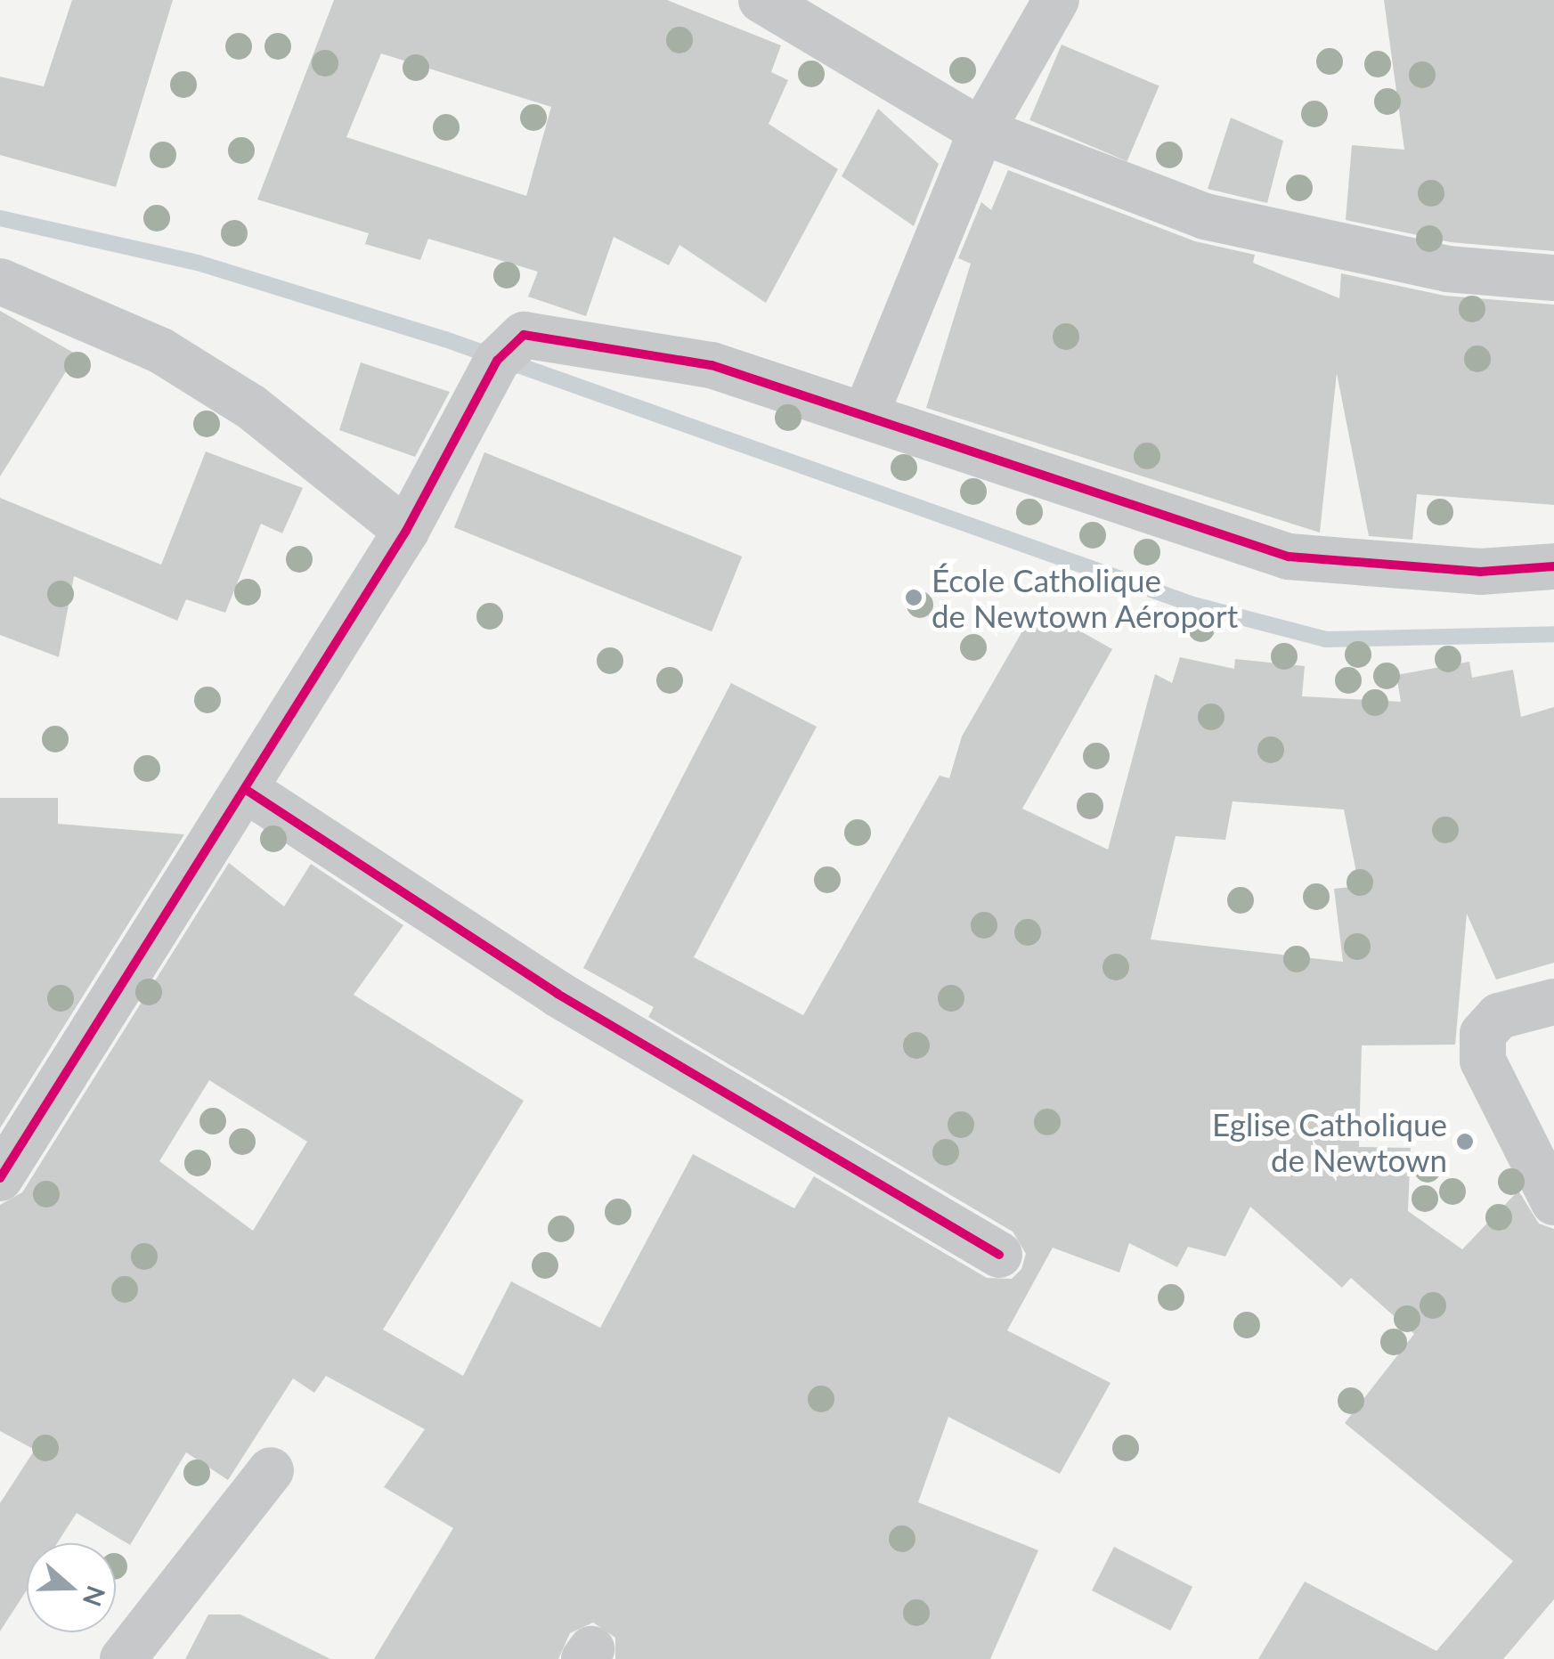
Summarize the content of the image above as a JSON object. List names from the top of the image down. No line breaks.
{"places":["École Catholique de Newtown Aéroport","Eglise Catholique de Newtown"],"north":"right"}
